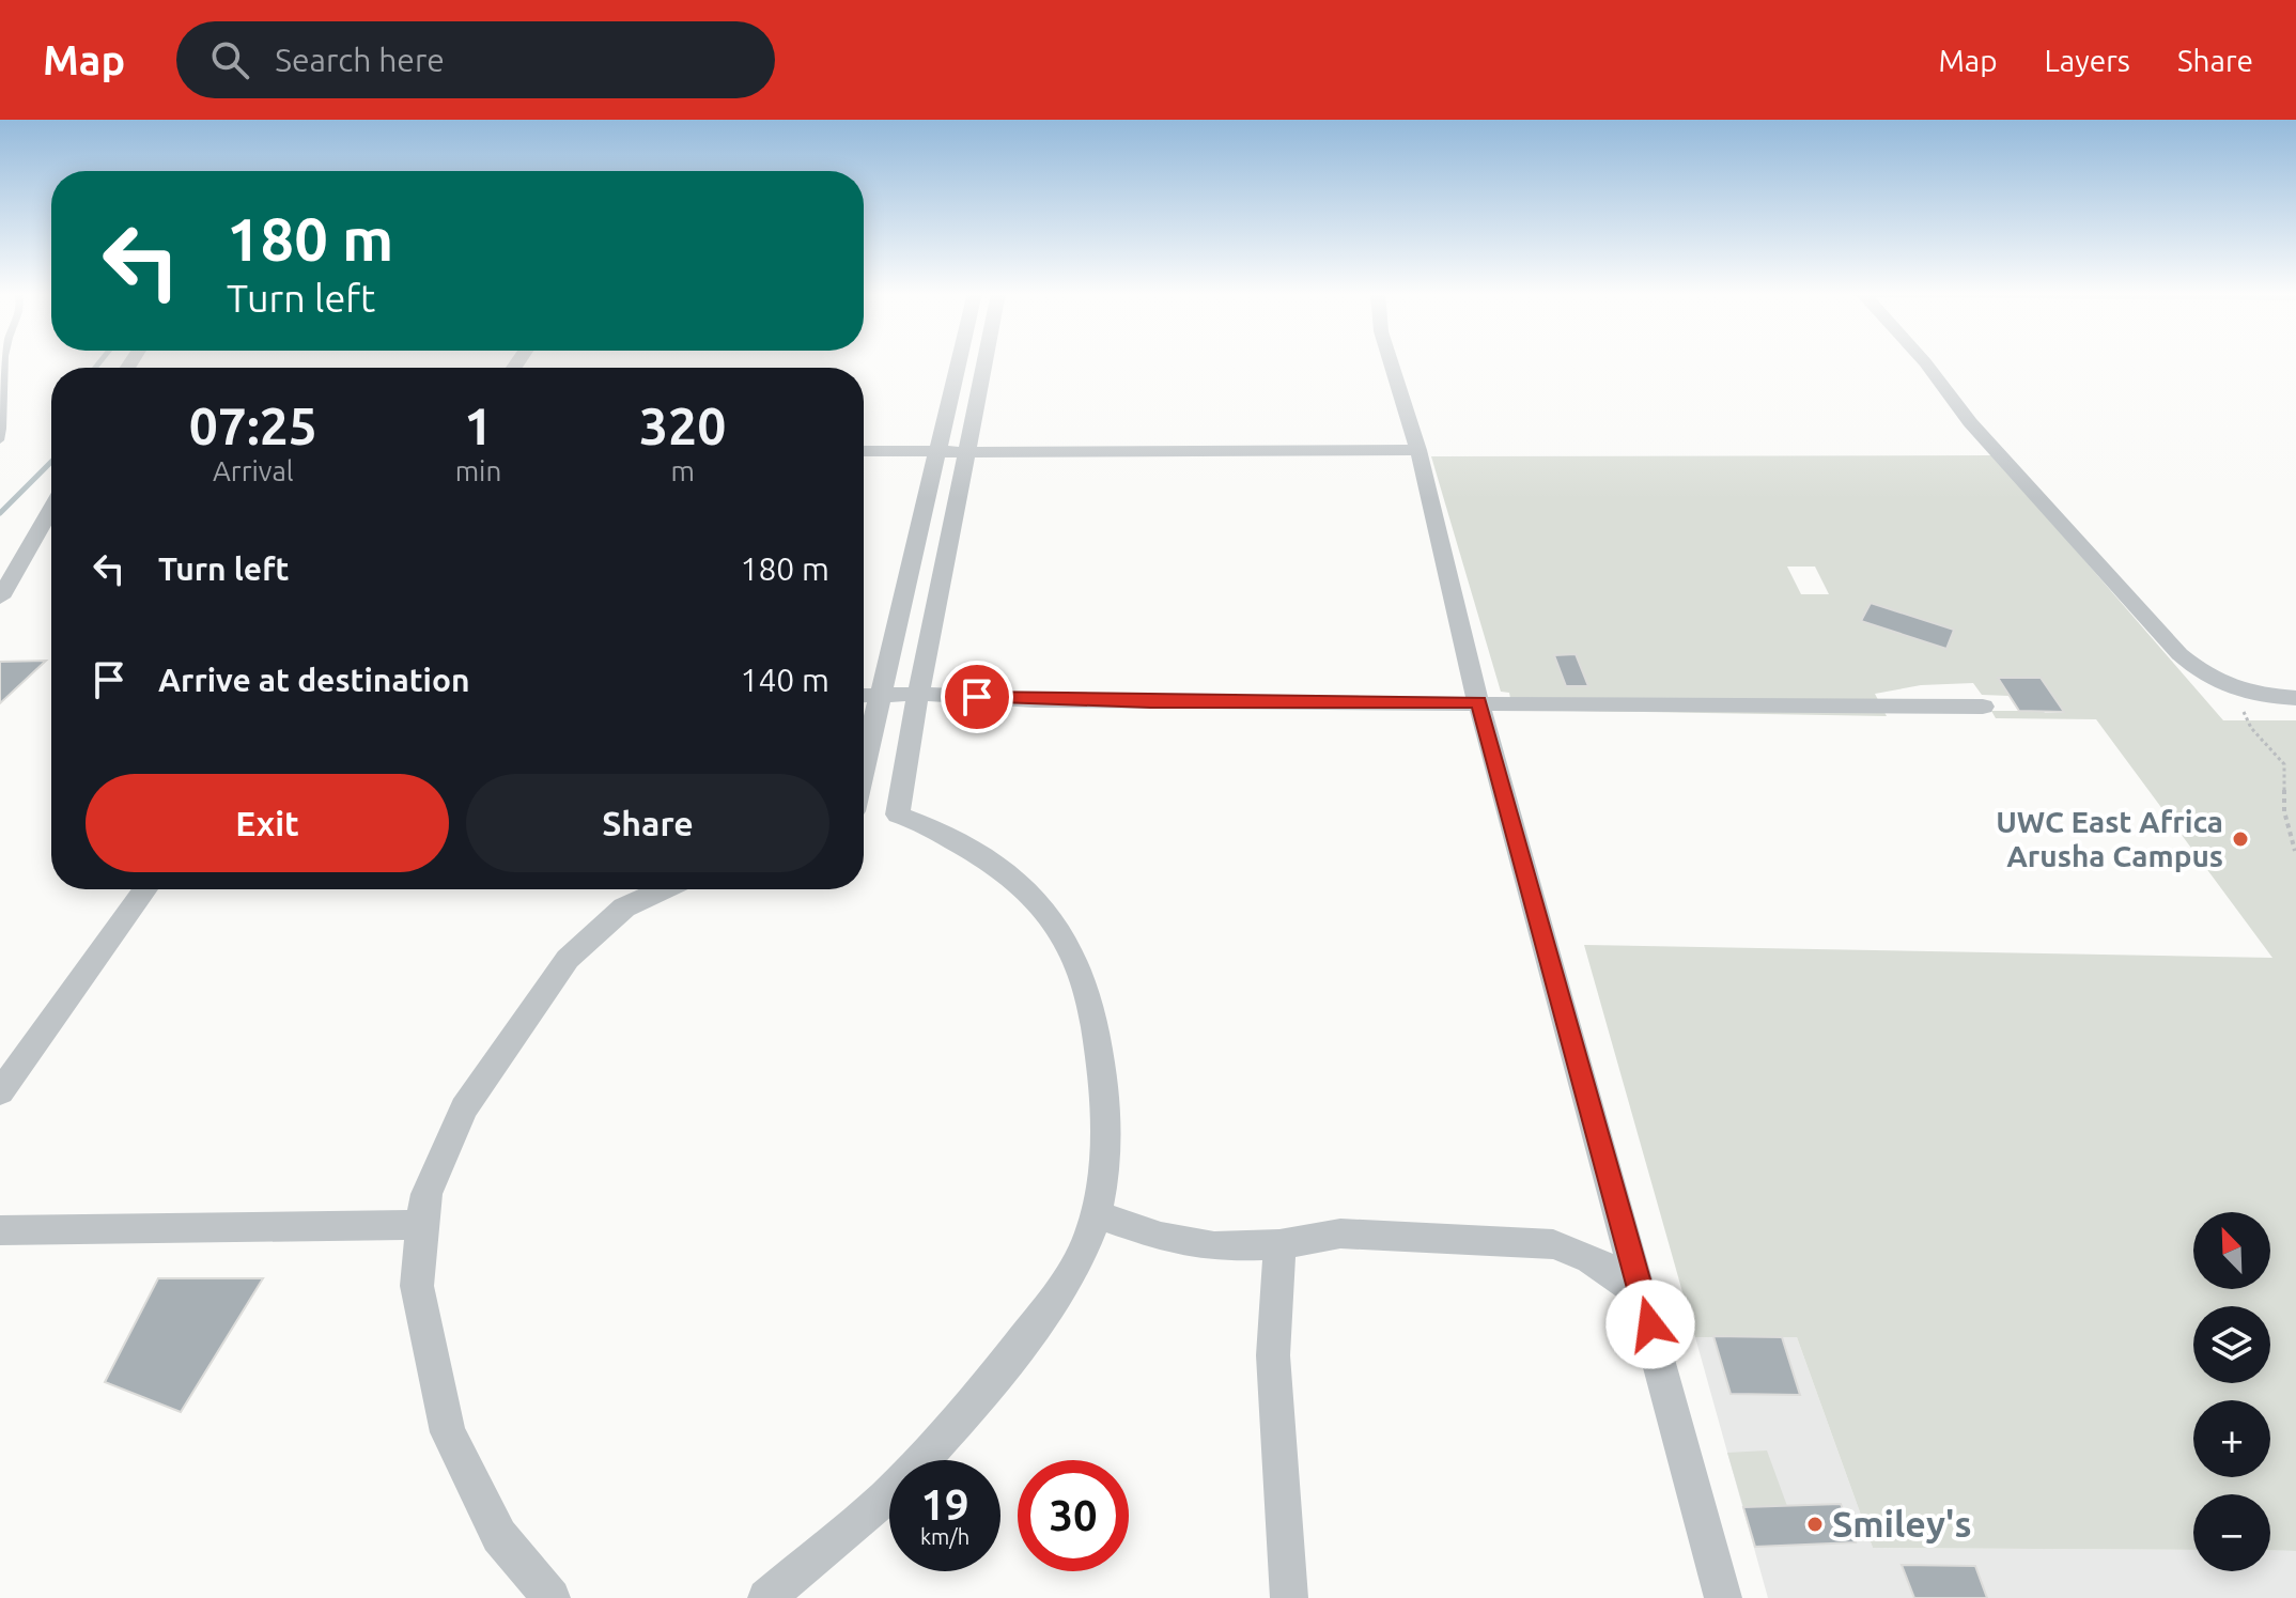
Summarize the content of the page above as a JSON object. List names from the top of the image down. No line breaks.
{"places":["UWC East Africa Arusha Campus","Smiley's"],"north":"top left","page":{"header":"Map","search":"Search here","nav":["Map","Layers","Share"],"turn":["180 m","Turn left"],"eta":["07:25","Arrival","1","min","320","m"],"list":[{"name":"Turn left","value":"180 m"},{"name":"Arrive at destination","value":"140 m"}],"buttons":["Exit","Share"],"map_buttons":["+","−"],"speed":"19 km/h","limit":"30"}}
